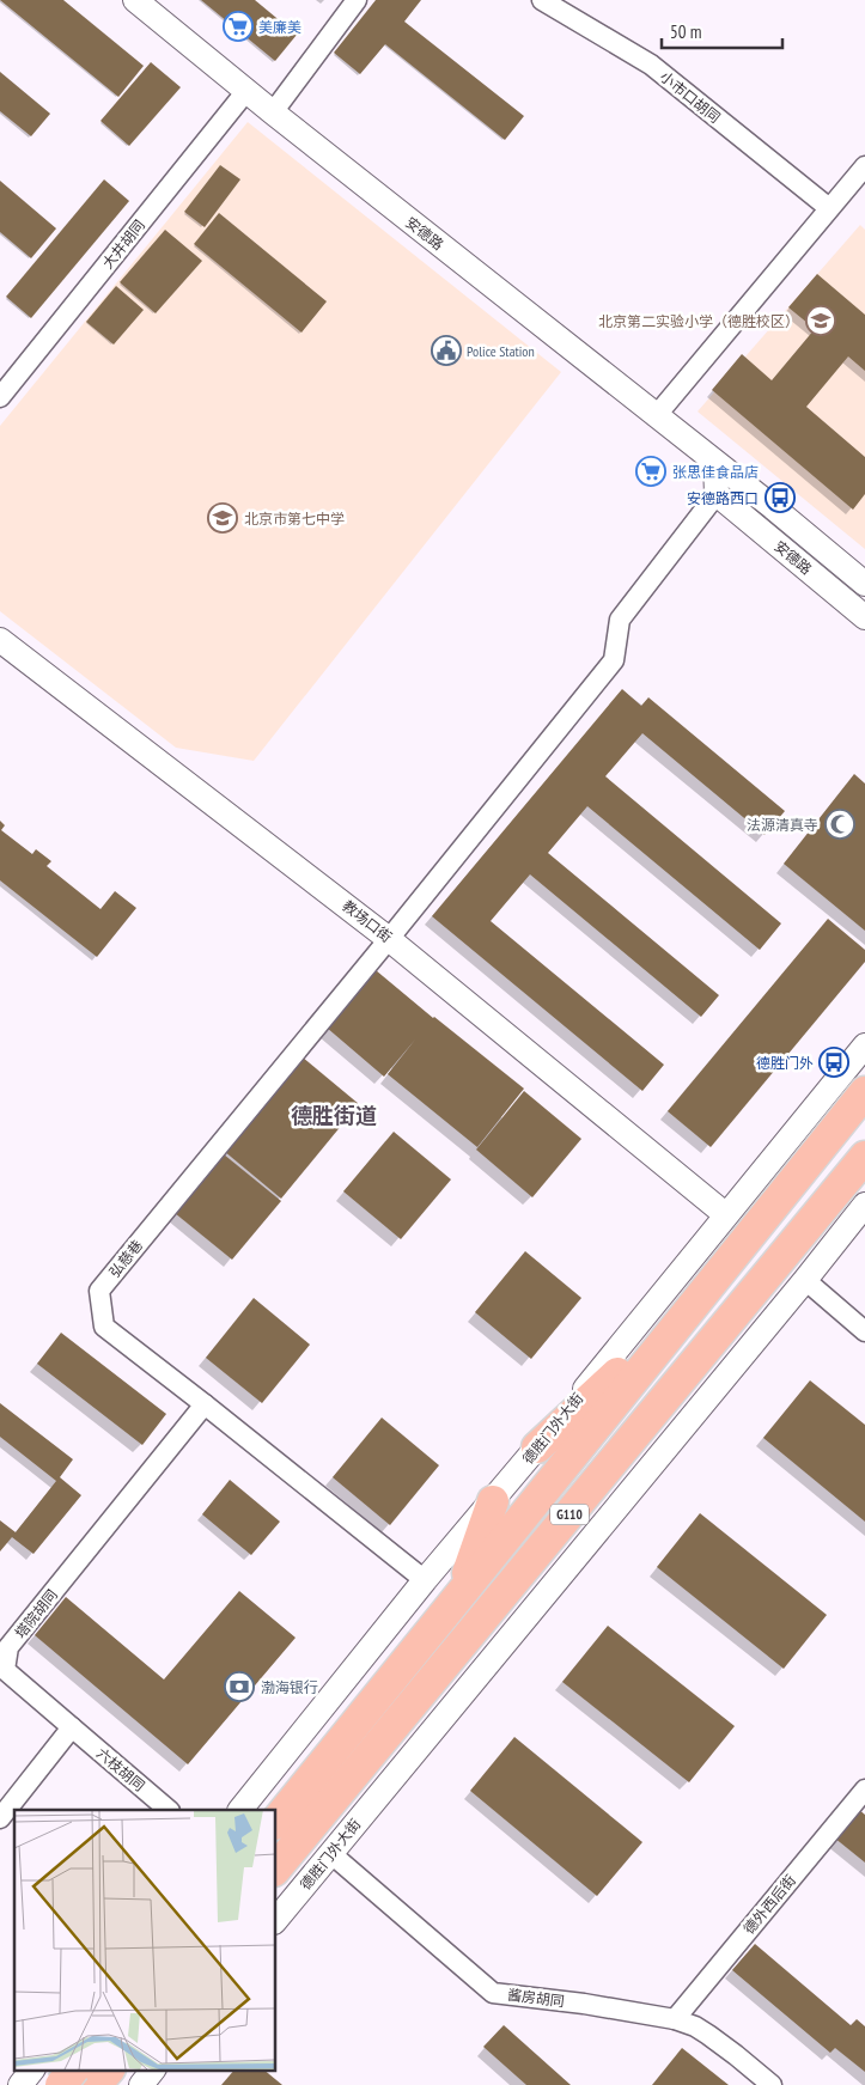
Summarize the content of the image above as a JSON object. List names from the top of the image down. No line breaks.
{"streets":{"highway":["G110"],"street":["小市口胡同","安德路","大井胡同","教场口街","弘慈巷","德胜门外大街","塔院胡同","六枝胡同","德外西后街","酱房胡同"]},"crossings":[["安德路","大井胡同"],["安德路","弘慈巷"],["教场口街","弘慈巷"],["教场口街","德胜门外大街"],["弘慈巷","德胜门外大街"],["弘慈巷","塔院胡同"],["德胜门外大街","酱房胡同"],["塔院胡同","六枝胡同"],["德外西后街","酱房胡同"]],"districts":["德胜街道"],"places":{"supermarket":["美廉美","张思佳食品店"],"school or university":["北京第二实验小学（德胜校区）","北京市第七中学"],"public building":["Police Station"],"bus stop":["安德路西口","德胜门外"],"mosque":["法源清真寺"],"bank":["渤海银行"]},"scale_bar":"50 m"}
